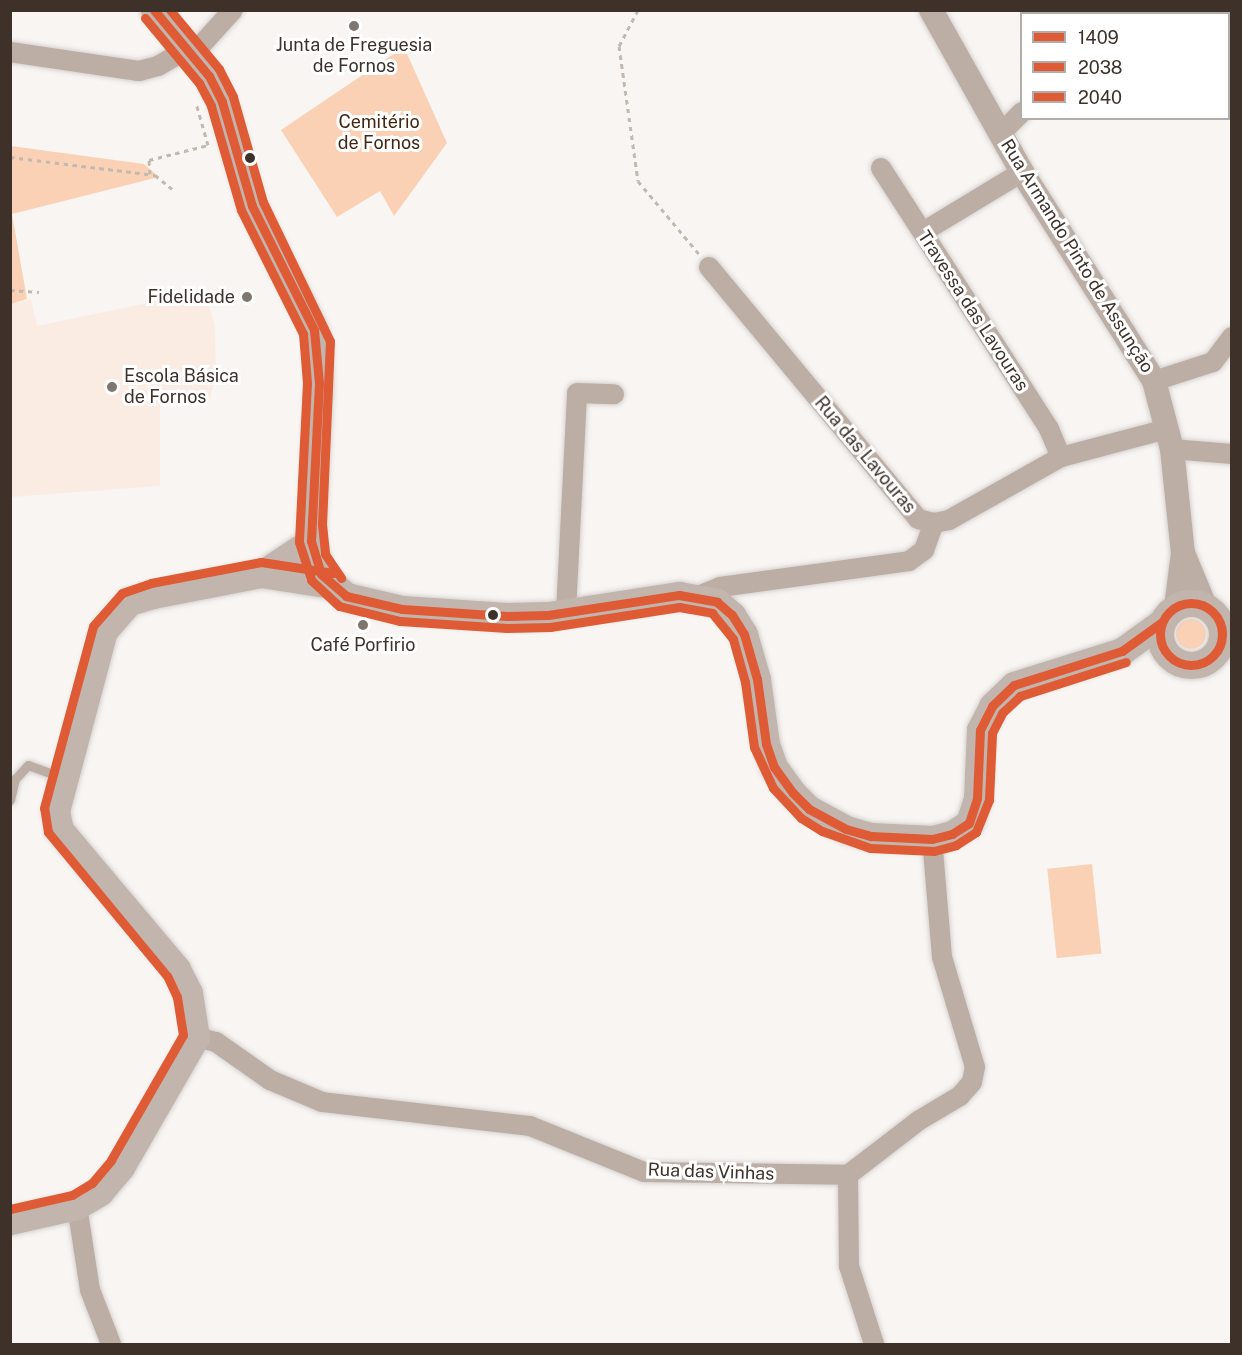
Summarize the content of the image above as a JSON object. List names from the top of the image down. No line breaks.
{"streets":{"street":["Rua Armando Pinto de Assunção","Travessa das Lavouras","Rua das Lavouras","Rua das Vinhas"]},"crossings":[["Rua Armando Pinto de Assunção","Rua das Lavouras"],["Travessa das Lavouras","Rua das Lavouras"]],"parks":["Cemitério de Fornos"],"places":["Junta de Freguesia de Fornos","Fidelidade","Escola Básica de Fornos","Café Porfirio"],"lines":["transit line 1409","transit line 2040","transit line 2038"],"legend":["1409","2038","2040"]}
